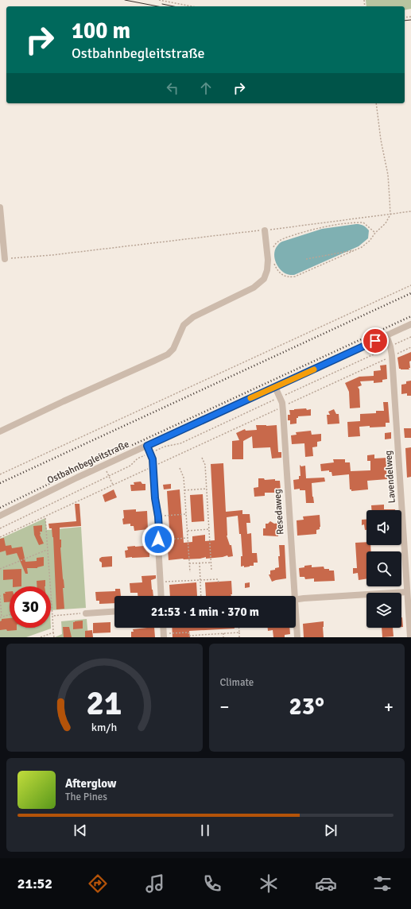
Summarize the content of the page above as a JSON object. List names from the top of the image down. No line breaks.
{"streets":{"street":["Ostbahnbegleitstraße","Lavendelweg","Resedaweg"]},"crossings":[["Ostbahnbegleitstraße","Lavendelweg"],["Ostbahnbegleitstraße","Resedaweg"]],"page":{"turn":["100 m","Ostbahnbegleitstraße"],"limit":"30","trip":"21:53 · 1 min · 370 m","tile":"Climate","heat":["−","23°","+"],"song":["Afterglow","The Pines"],"tabs":"21:52","gauge":["21","km/h"]}}
